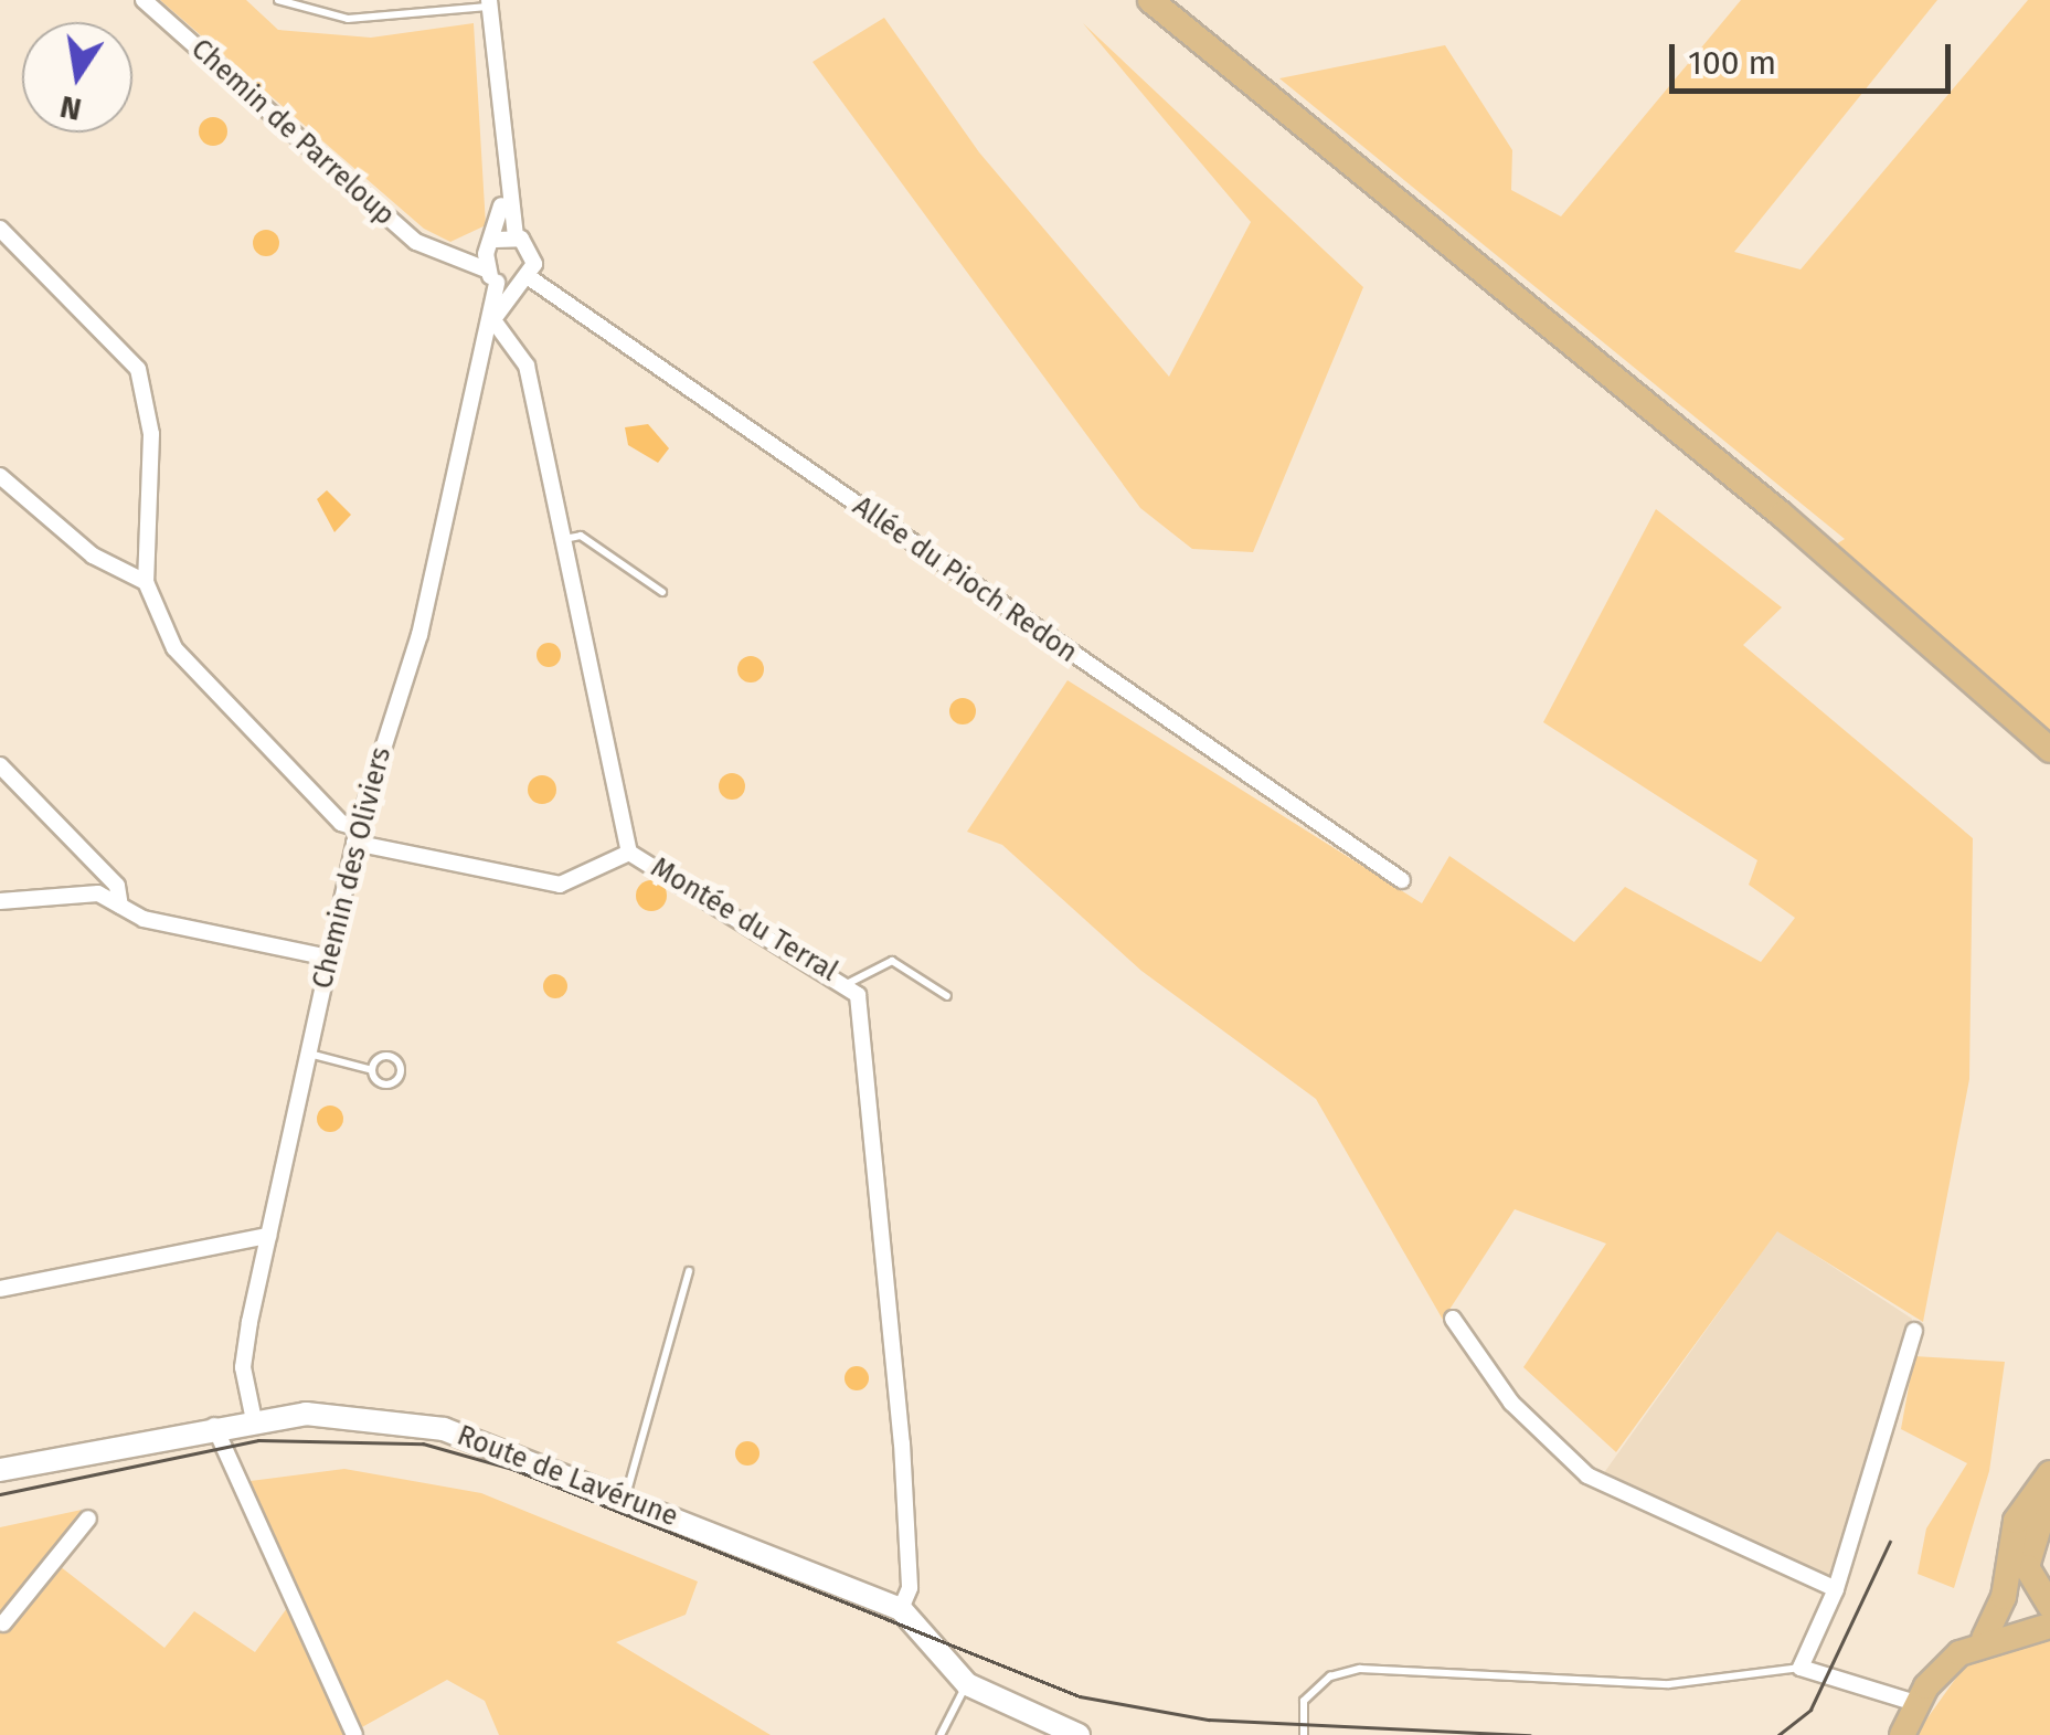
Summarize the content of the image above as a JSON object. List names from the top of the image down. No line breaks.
{"streets":{"main road":["Route de Lavérune"],"street":["Chemin de Parreloup","Allée du Pioch Redon","Chemin des Oliviers","Montée du Terral"]},"crossings":[["Chemin de Parreloup","Chemin des Oliviers"],["Allée du Pioch Redon","Chemin des Oliviers"],["Chemin des Oliviers","Montée du Terral"],["Chemin des Oliviers","Route de Lavérune"],["Montée du Terral","Route de Lavérune"]],"scale_bar":"100 m","north":"bottom"}
